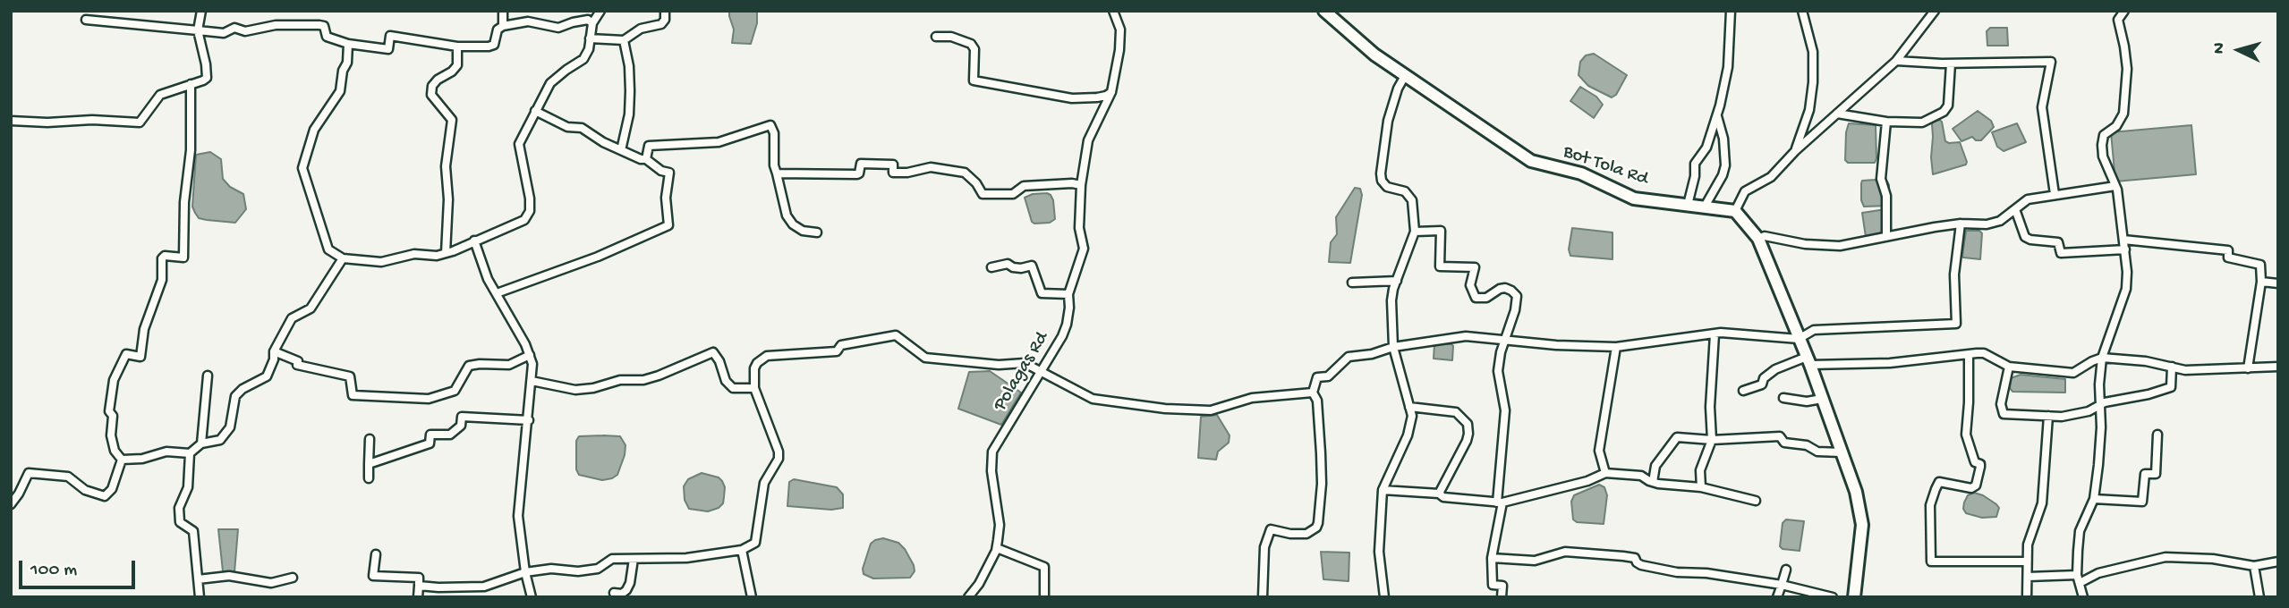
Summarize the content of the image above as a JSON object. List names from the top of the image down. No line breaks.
{"streets":{"main road":["Bot Tola Rd"],"street":["Polagas Rd"]},"scale_bar":"100 m","north":"left"}
